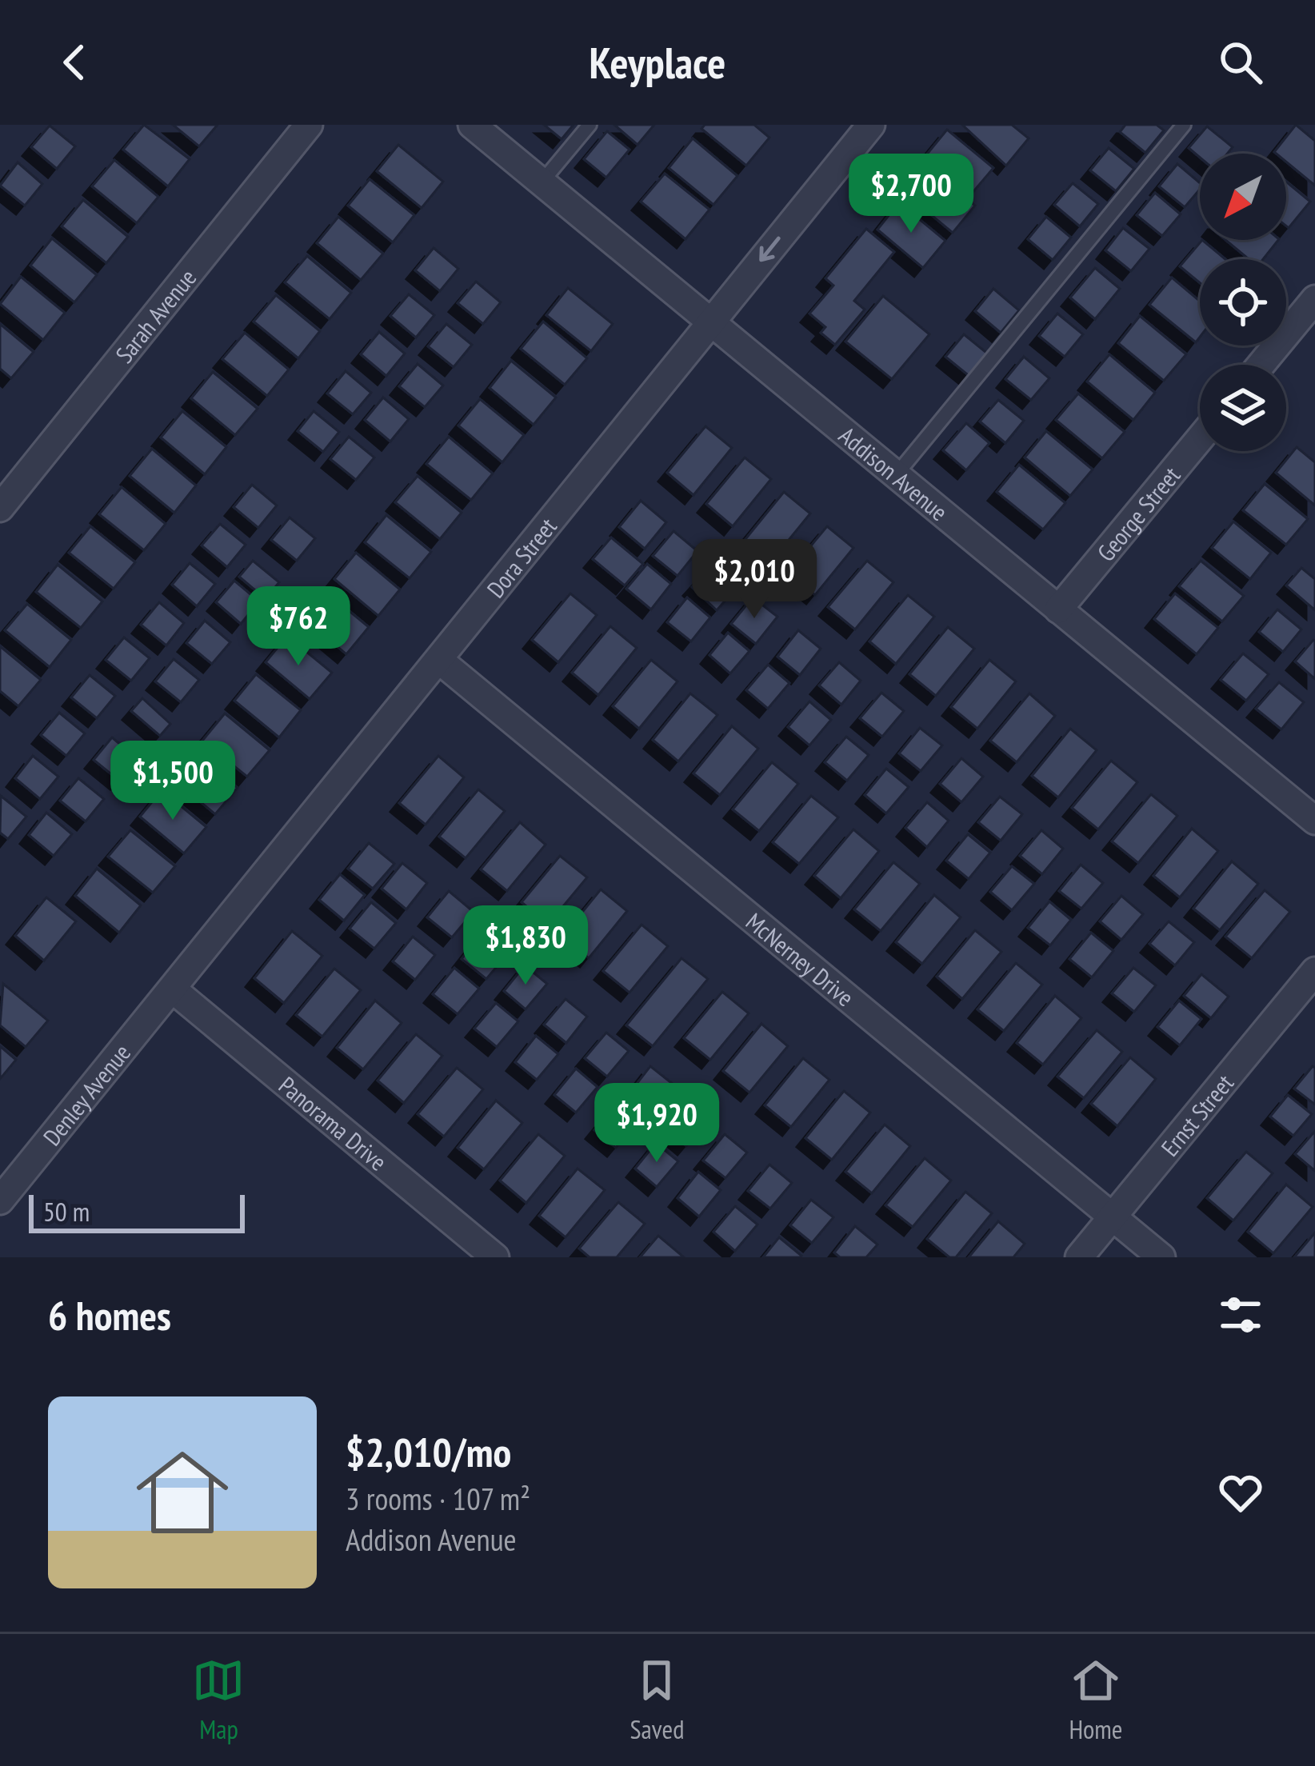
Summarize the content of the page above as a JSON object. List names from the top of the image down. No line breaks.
{"streets":{"street":["Sarah Avenue","Addison Avenue","George Street","Dora Street","McNerney Drive","Denley Avenue","Ernst Street","Panorama Drive"]},"crossings":[["Addison Avenue","George Street"],["Addison Avenue","Dora Street"],["Dora Street","McNerney Drive"],["Dora Street","Denley Avenue"],["Dora Street","Panorama Drive"],["McNerney Drive","Ernst Street"],["Denley Avenue","Panorama Drive"]],"scale_bar":"50 m","north":"bottom left","page":{"header":"Keyplace","price":["$2,700","$2,010","$762","$1,500","$1,830","$1,920"],"scale":"50 m","heading":"6 homes","list":[{"name":"$2,010/mo","note":"3 rooms · 107 m² · Addison Avenue"}],"tabs":["Map","Saved","Home"]}}
